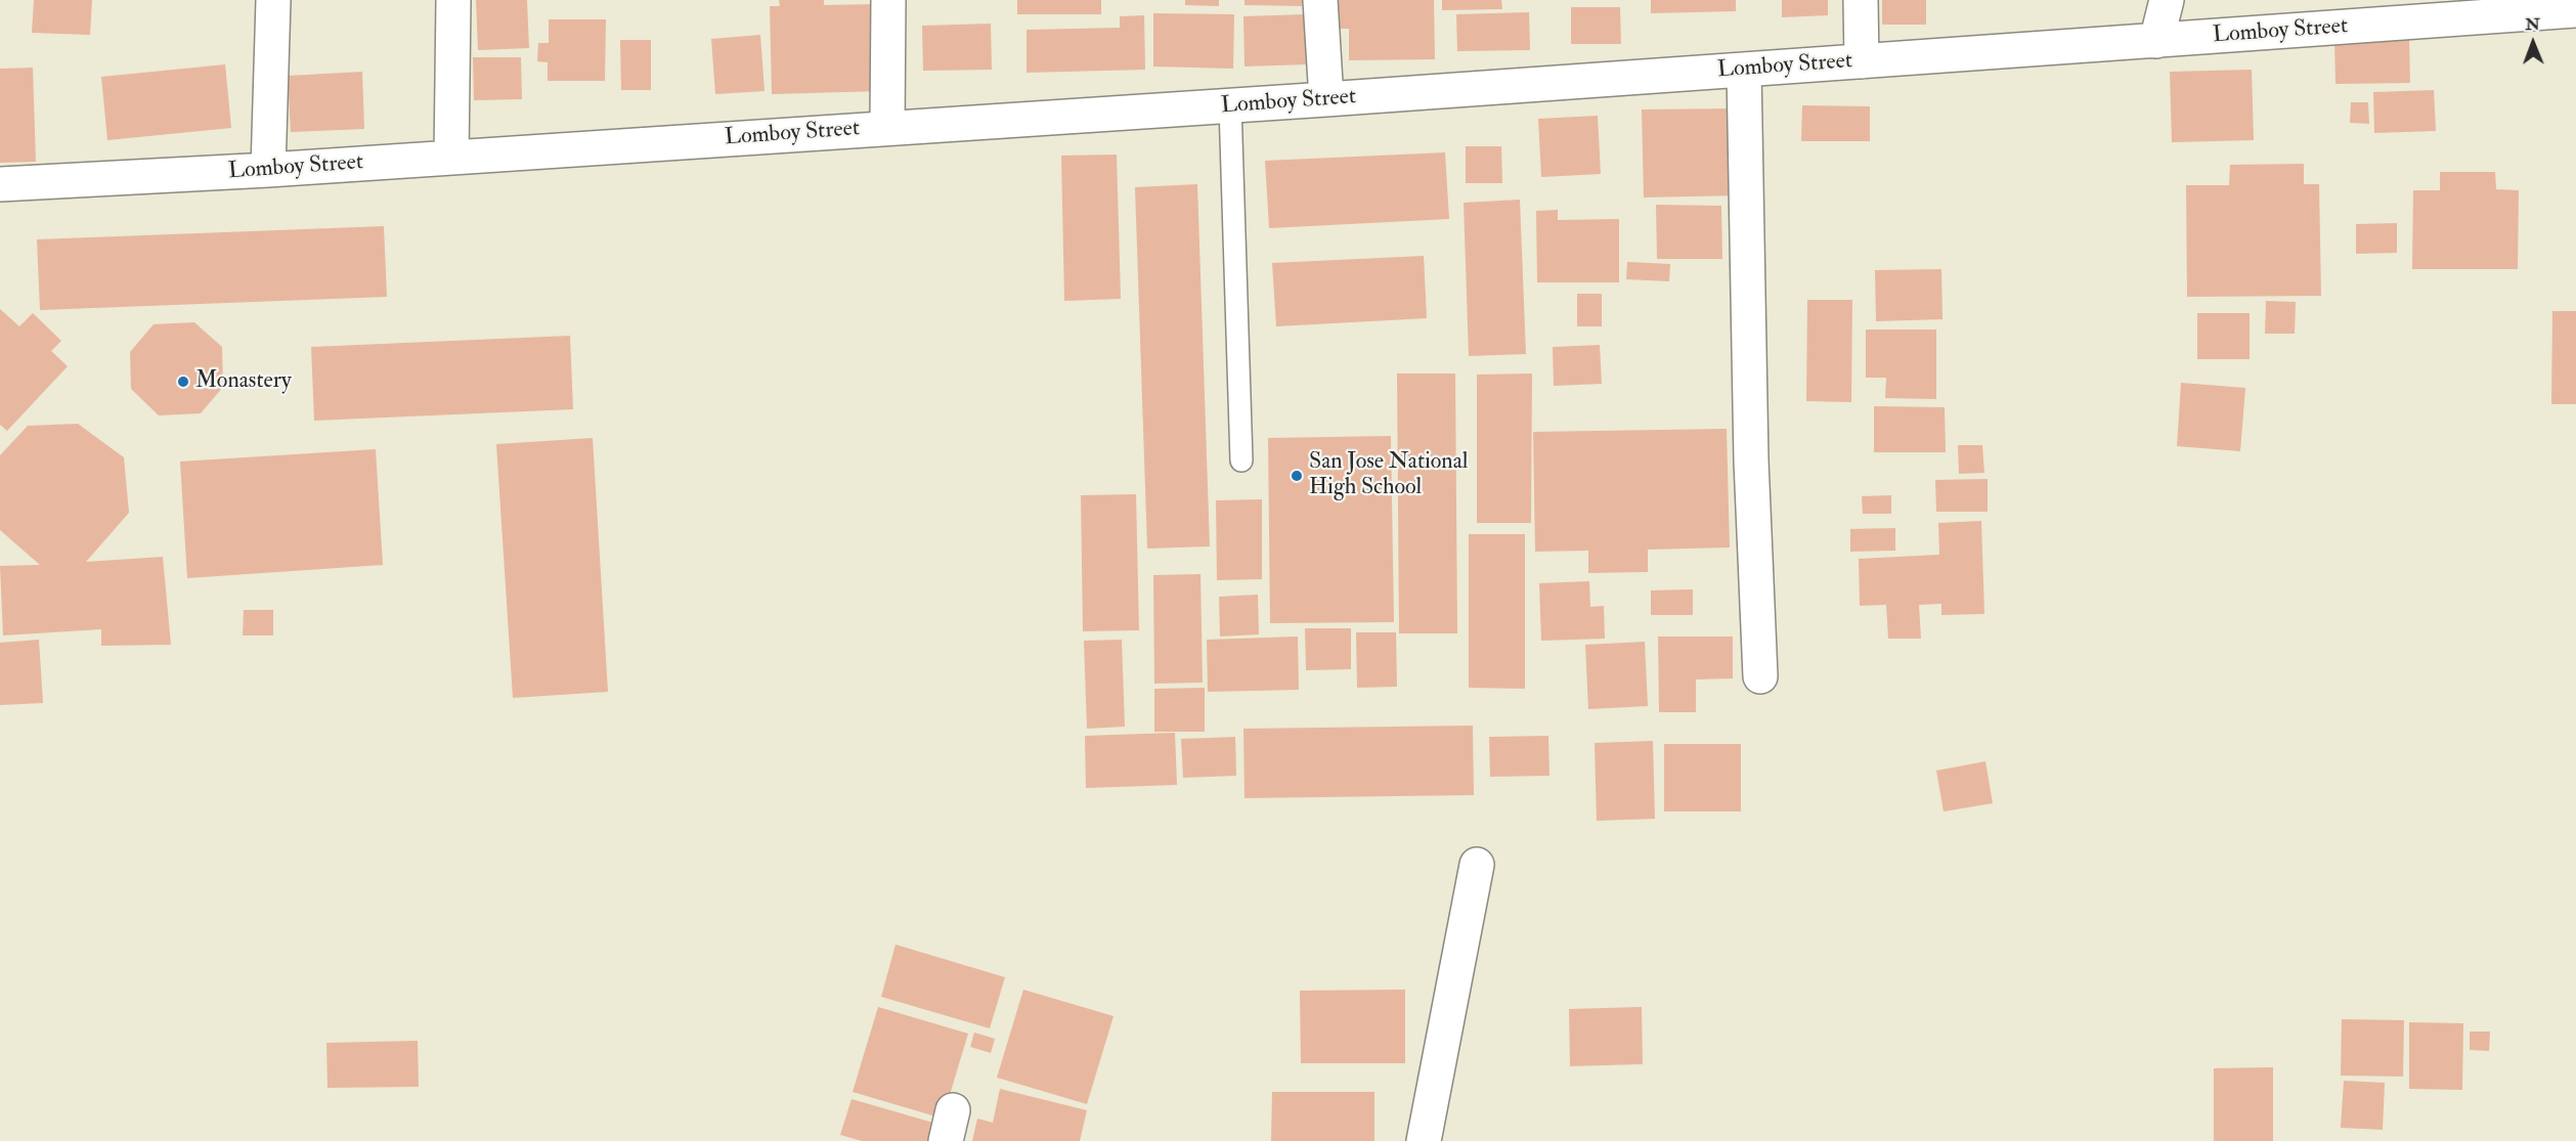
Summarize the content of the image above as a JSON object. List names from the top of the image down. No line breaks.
{"streets":{"street":["Lomboy Street"]},"places":["Monastery","San Jose National High School"],"north":"top"}
